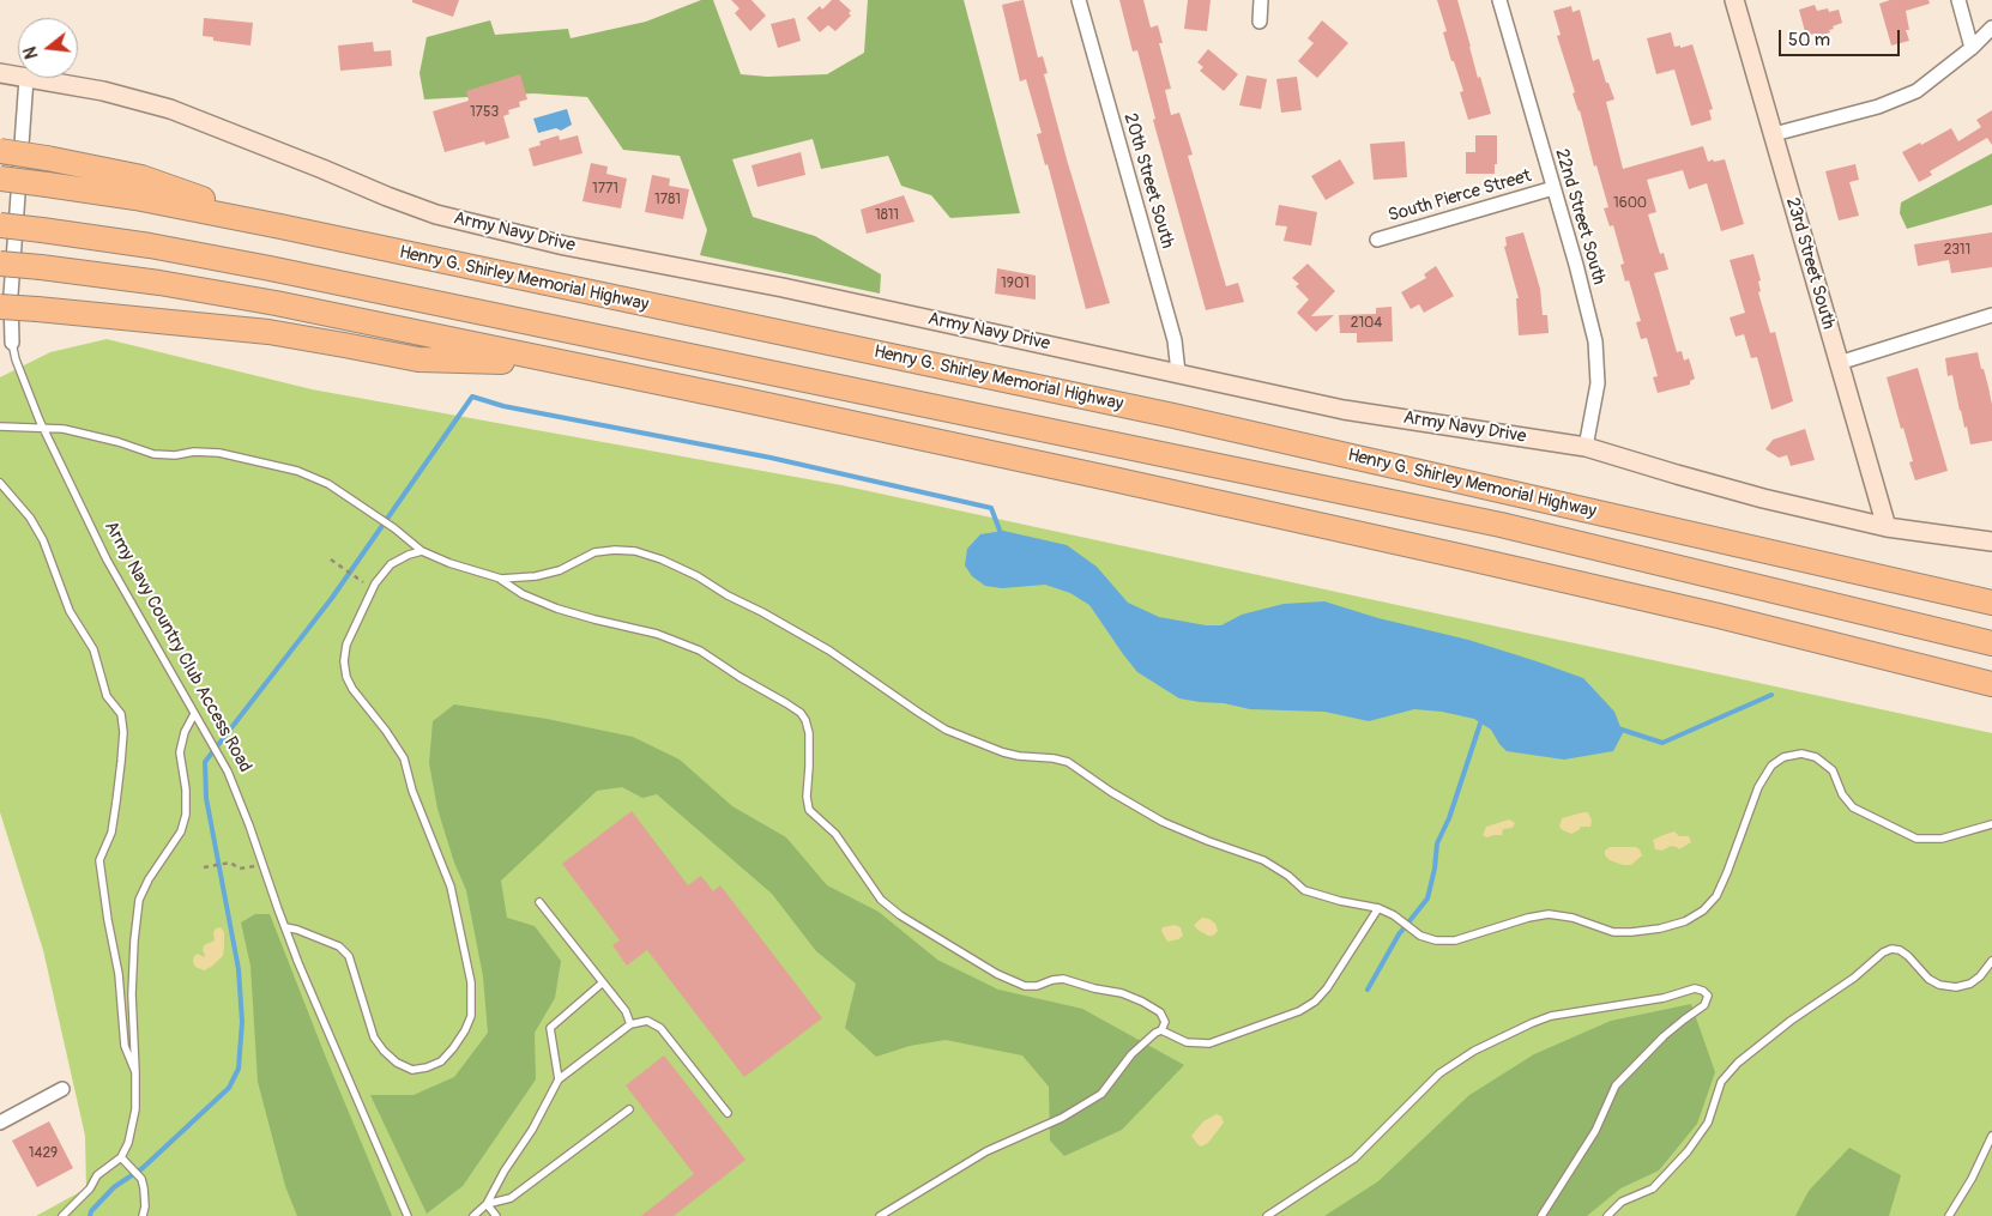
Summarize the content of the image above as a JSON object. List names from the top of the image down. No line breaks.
{"streets":{"highway":["Henry G. Shirley Memorial Highway"],"street":["20th Street South","South Pierce Street","22nd Street South","Army Navy Drive","23rd Street South","Army Navy Country Club Access Road"]},"crossings":[["20th Street South","Army Navy Drive"],["South Pierce Street","22nd Street South"],["22nd Street South","Army Navy Drive"],["Army Navy Drive","23rd Street South"],["Army Navy Drive","Army Navy Country Club Access Road"]],"house_numbers":["1753","1771","1781","1600","1811","2311","1901","2104","1429"],"scale_bar":"50 m","north":"left"}
